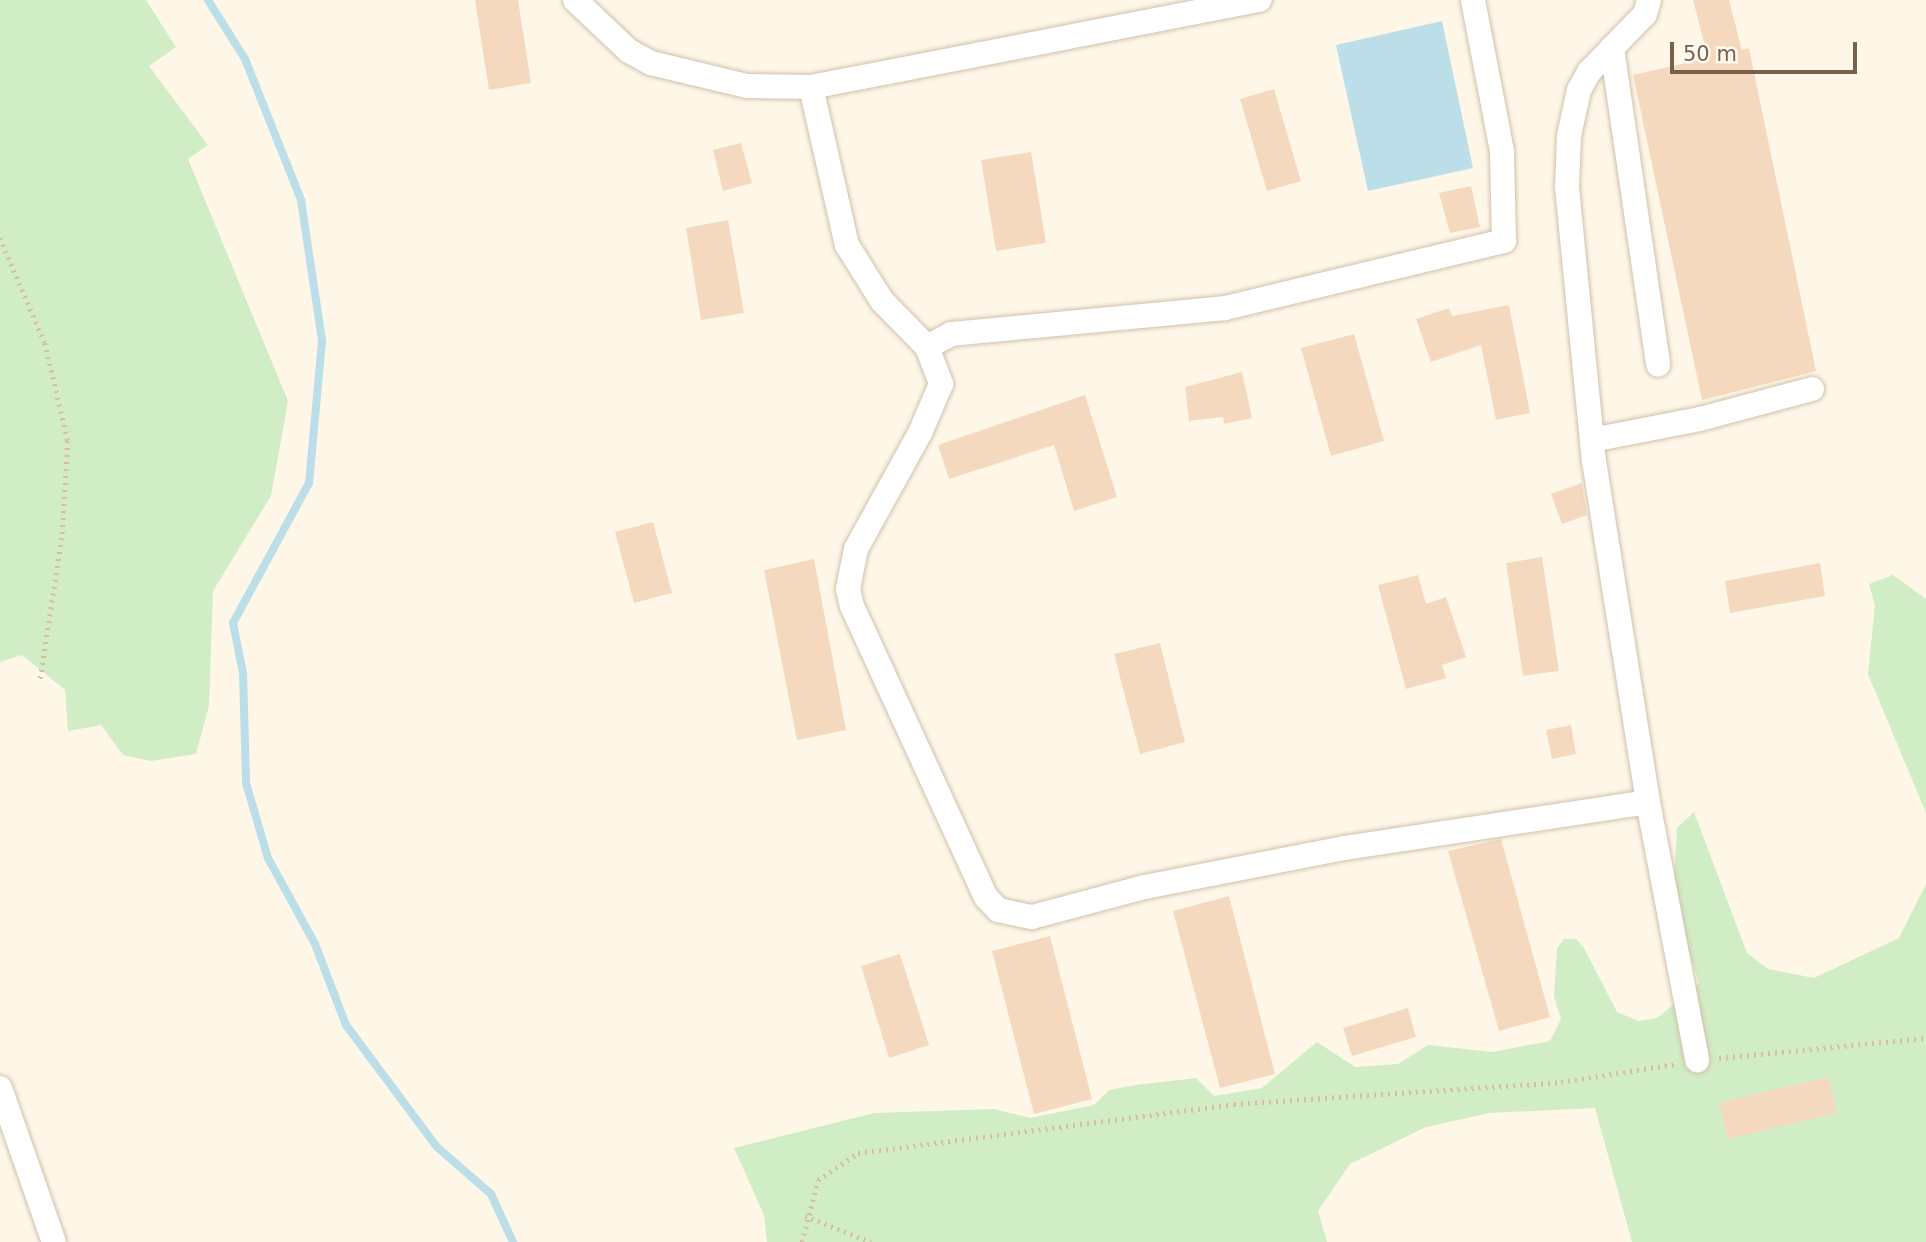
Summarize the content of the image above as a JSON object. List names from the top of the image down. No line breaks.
{"scale_bar":"50 m"}
